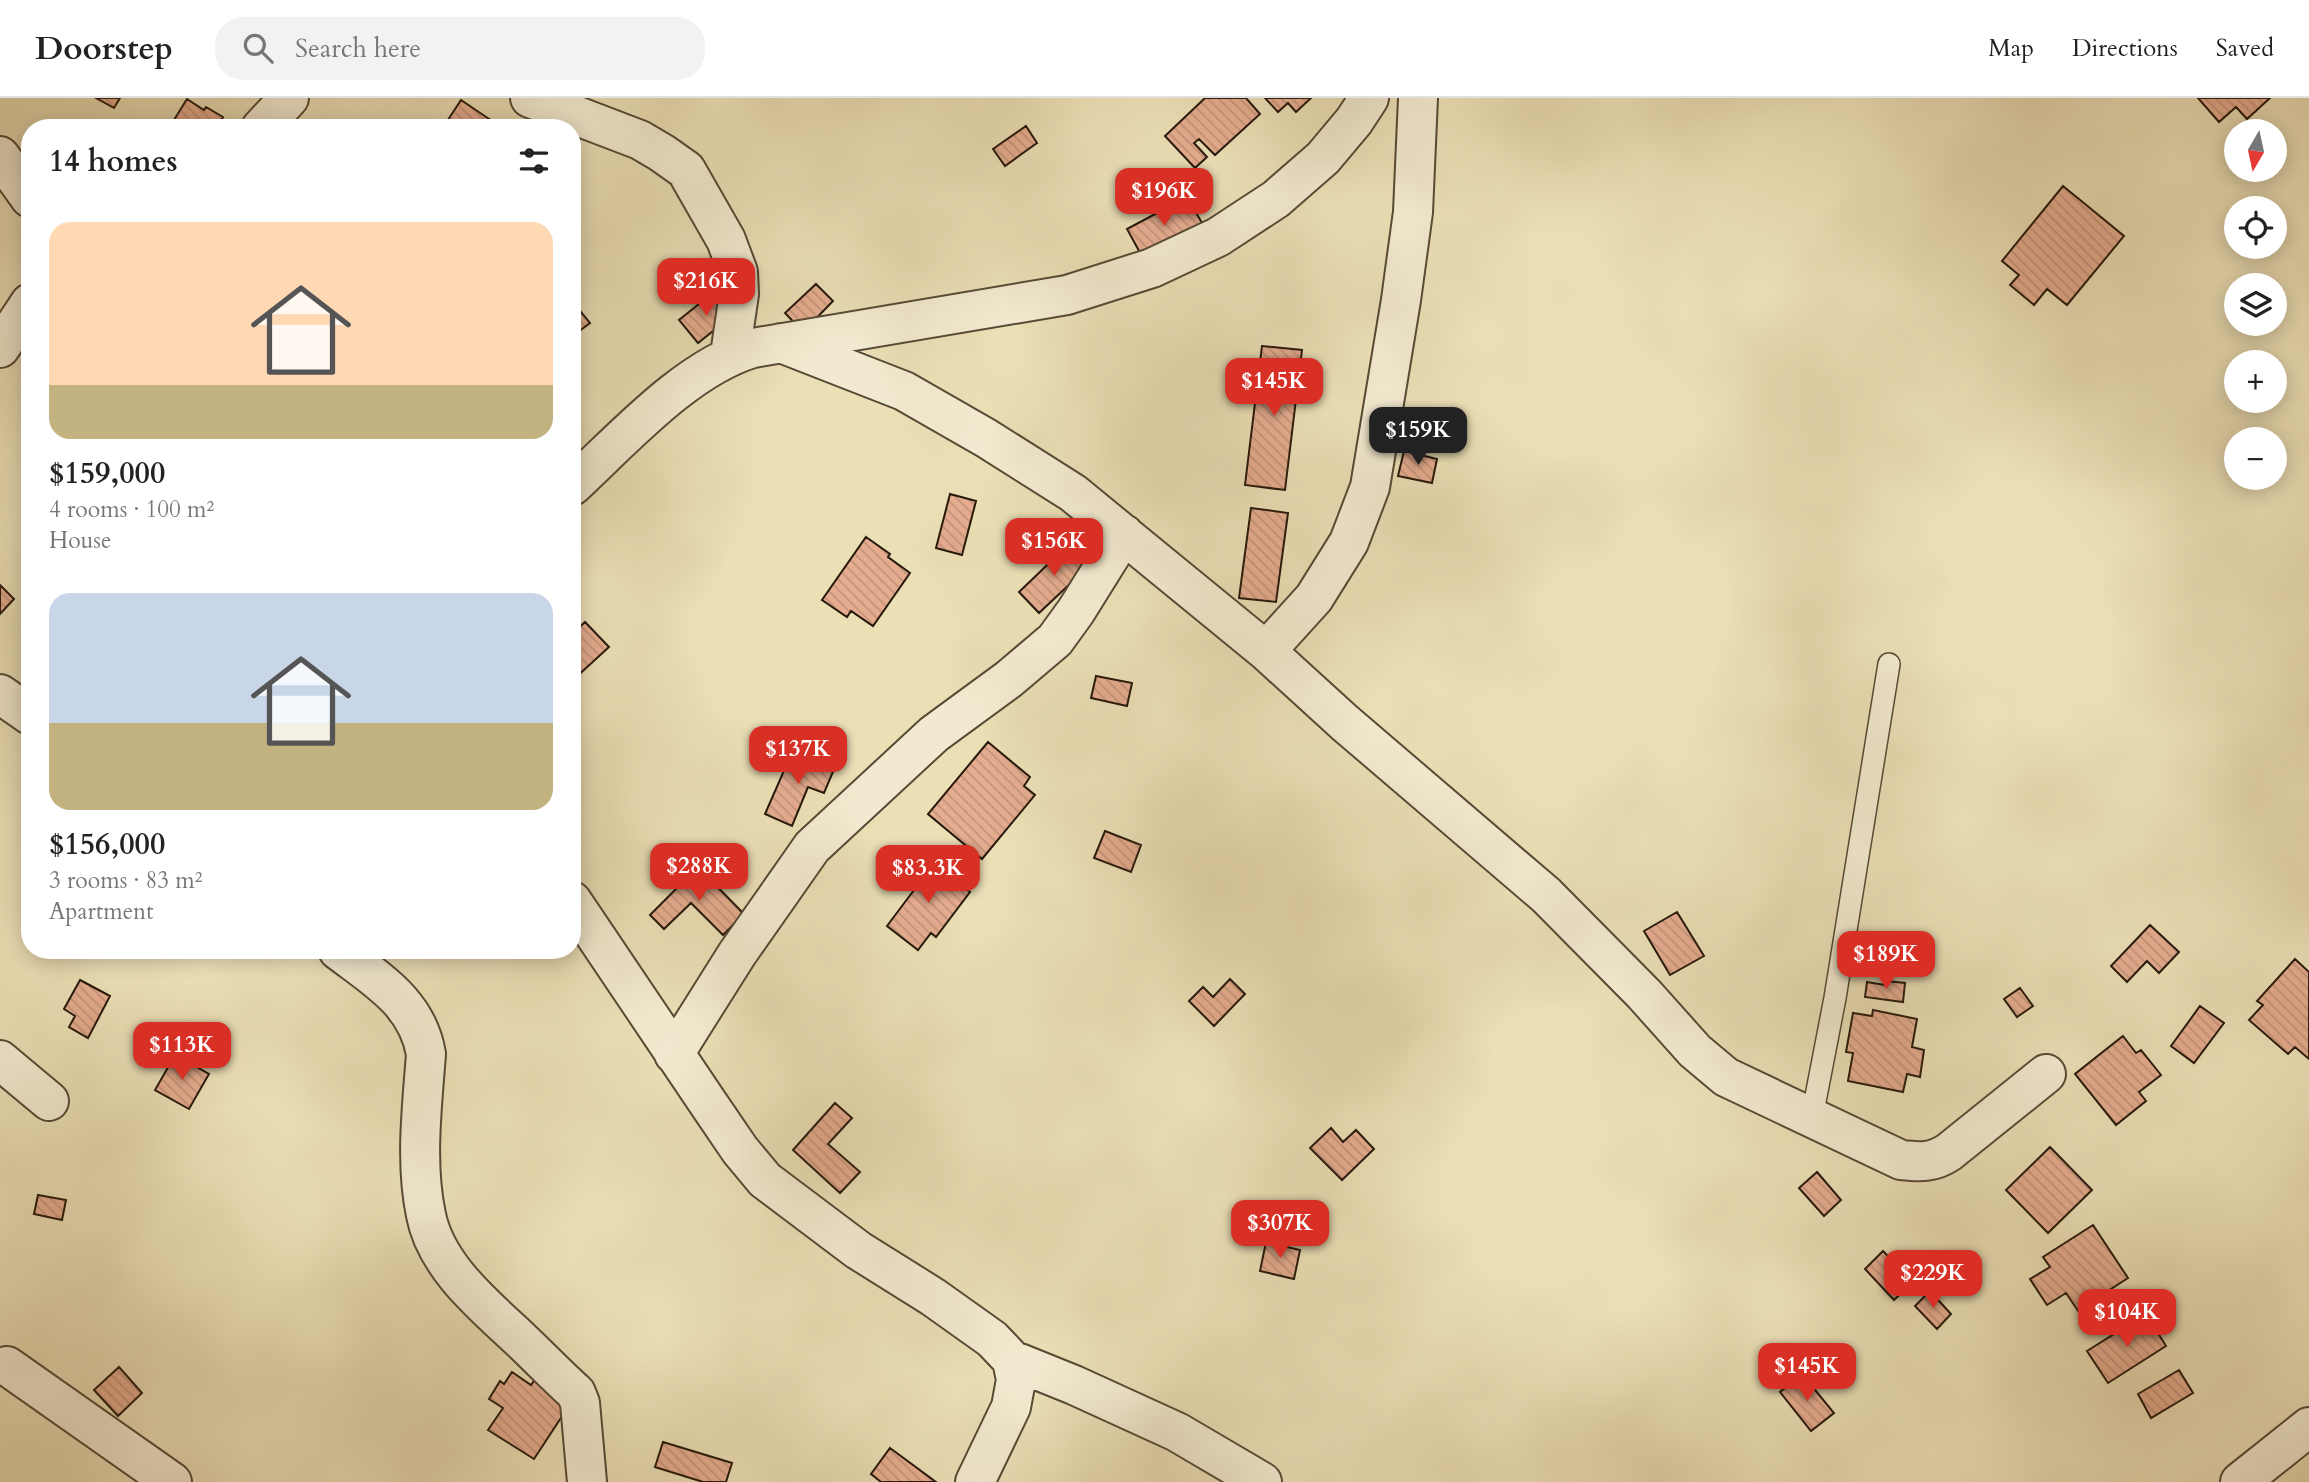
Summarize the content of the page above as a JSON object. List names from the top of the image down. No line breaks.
{"north":"bottom","page":{"header":"Doorstep","search":"Search here","nav":["Map","Directions","Saved"],"map_buttons":["+","−"],"heading":"14 homes","price":["$196K","$216K","$145K","$159K","$156K","$137K","$288K","$83.3K","$189K","$113K","$307K","$229K","$104K","$145K"],"list":[{"name":"$159,000","note":"4 rooms · 100 m² · House"},{"name":"$156,000","note":"3 rooms · 83 m² · Apartment"}]}}
